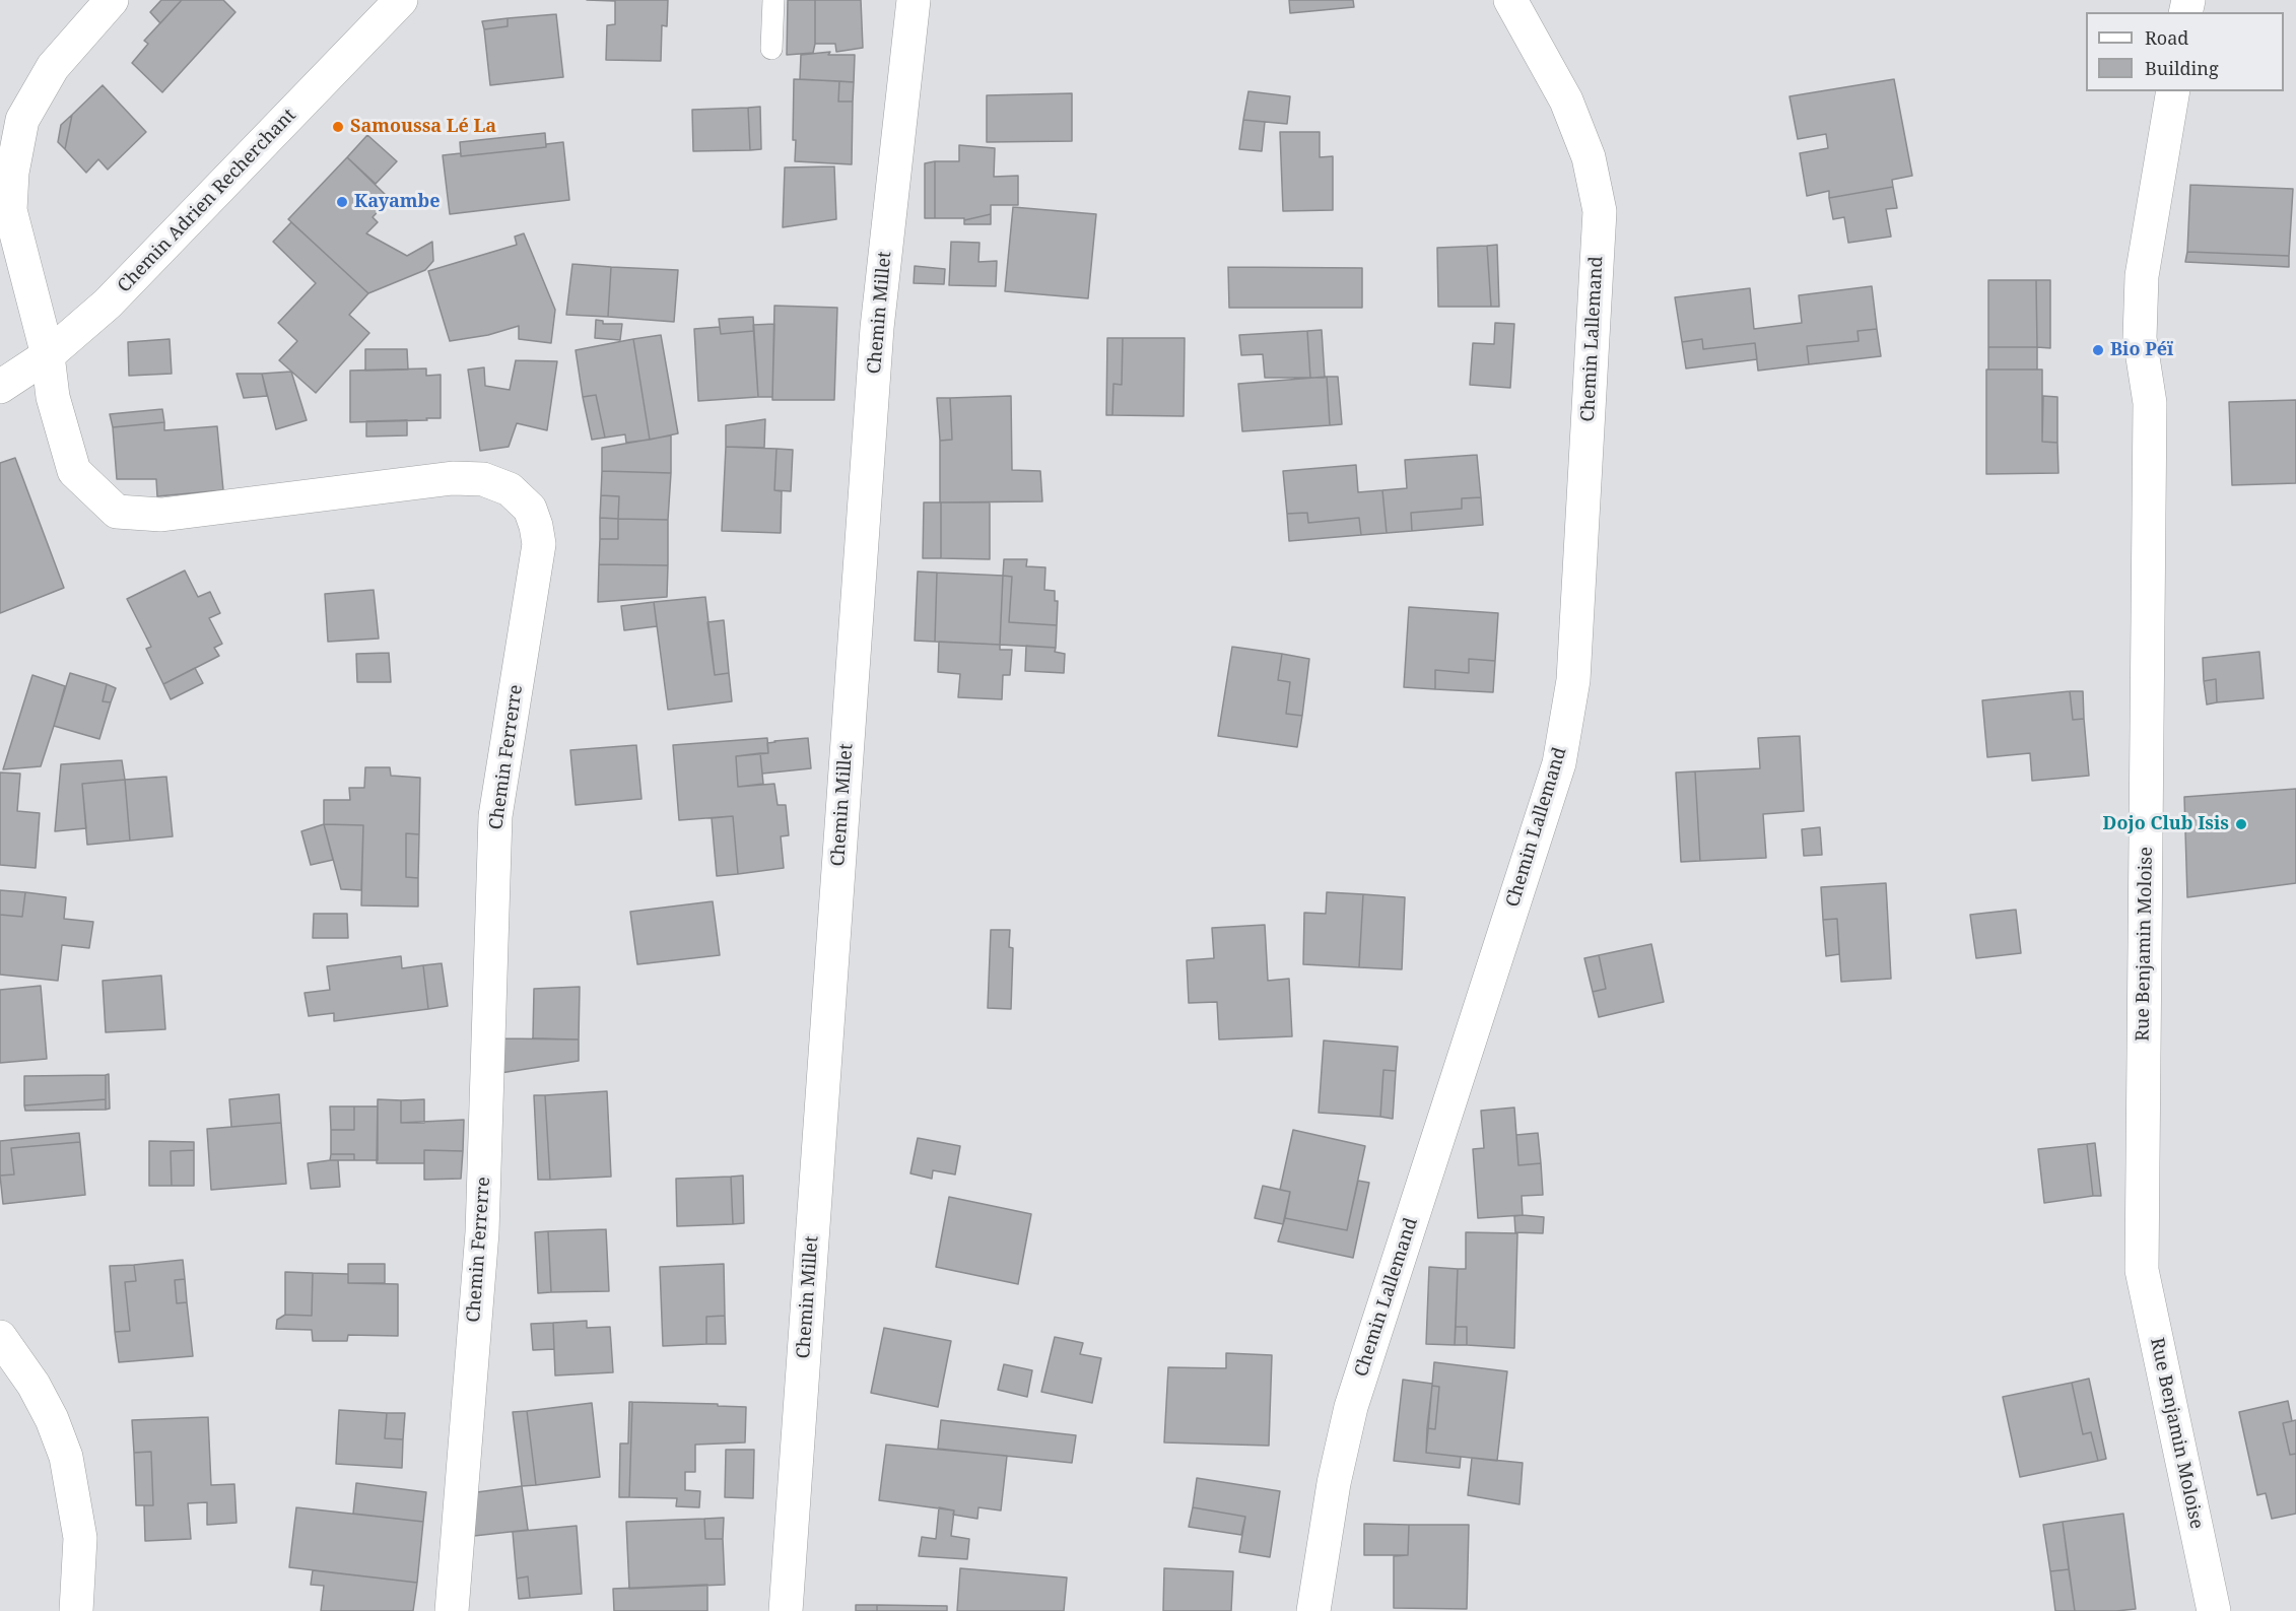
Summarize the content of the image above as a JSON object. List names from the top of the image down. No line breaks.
{"streets":{"street":["Chemin Adrien Recherchant","Chemin Millet","Chemin Lallemand","Chemin Ferrerre","Rue Benjamin Moloise"]},"crossings":[["Chemin Adrien Recherchant","Chemin Ferrerre"]],"places":["Samoussa Lé La","Kayambe","Bio Péï","Dojo Club Isis"],"legend":["Road","Building"]}
